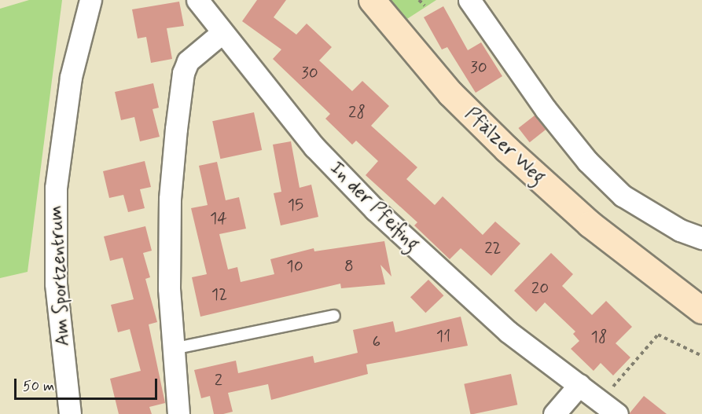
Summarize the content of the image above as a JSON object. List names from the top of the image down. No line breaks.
{"streets":{"street":["Pfälzer Weg","In der Pfeifing","Am Sportzentrum"]},"house_numbers":["30","30","28","15","14","22","10","8","20","12","11","18","6","2"],"scale_bar":"50 m"}
